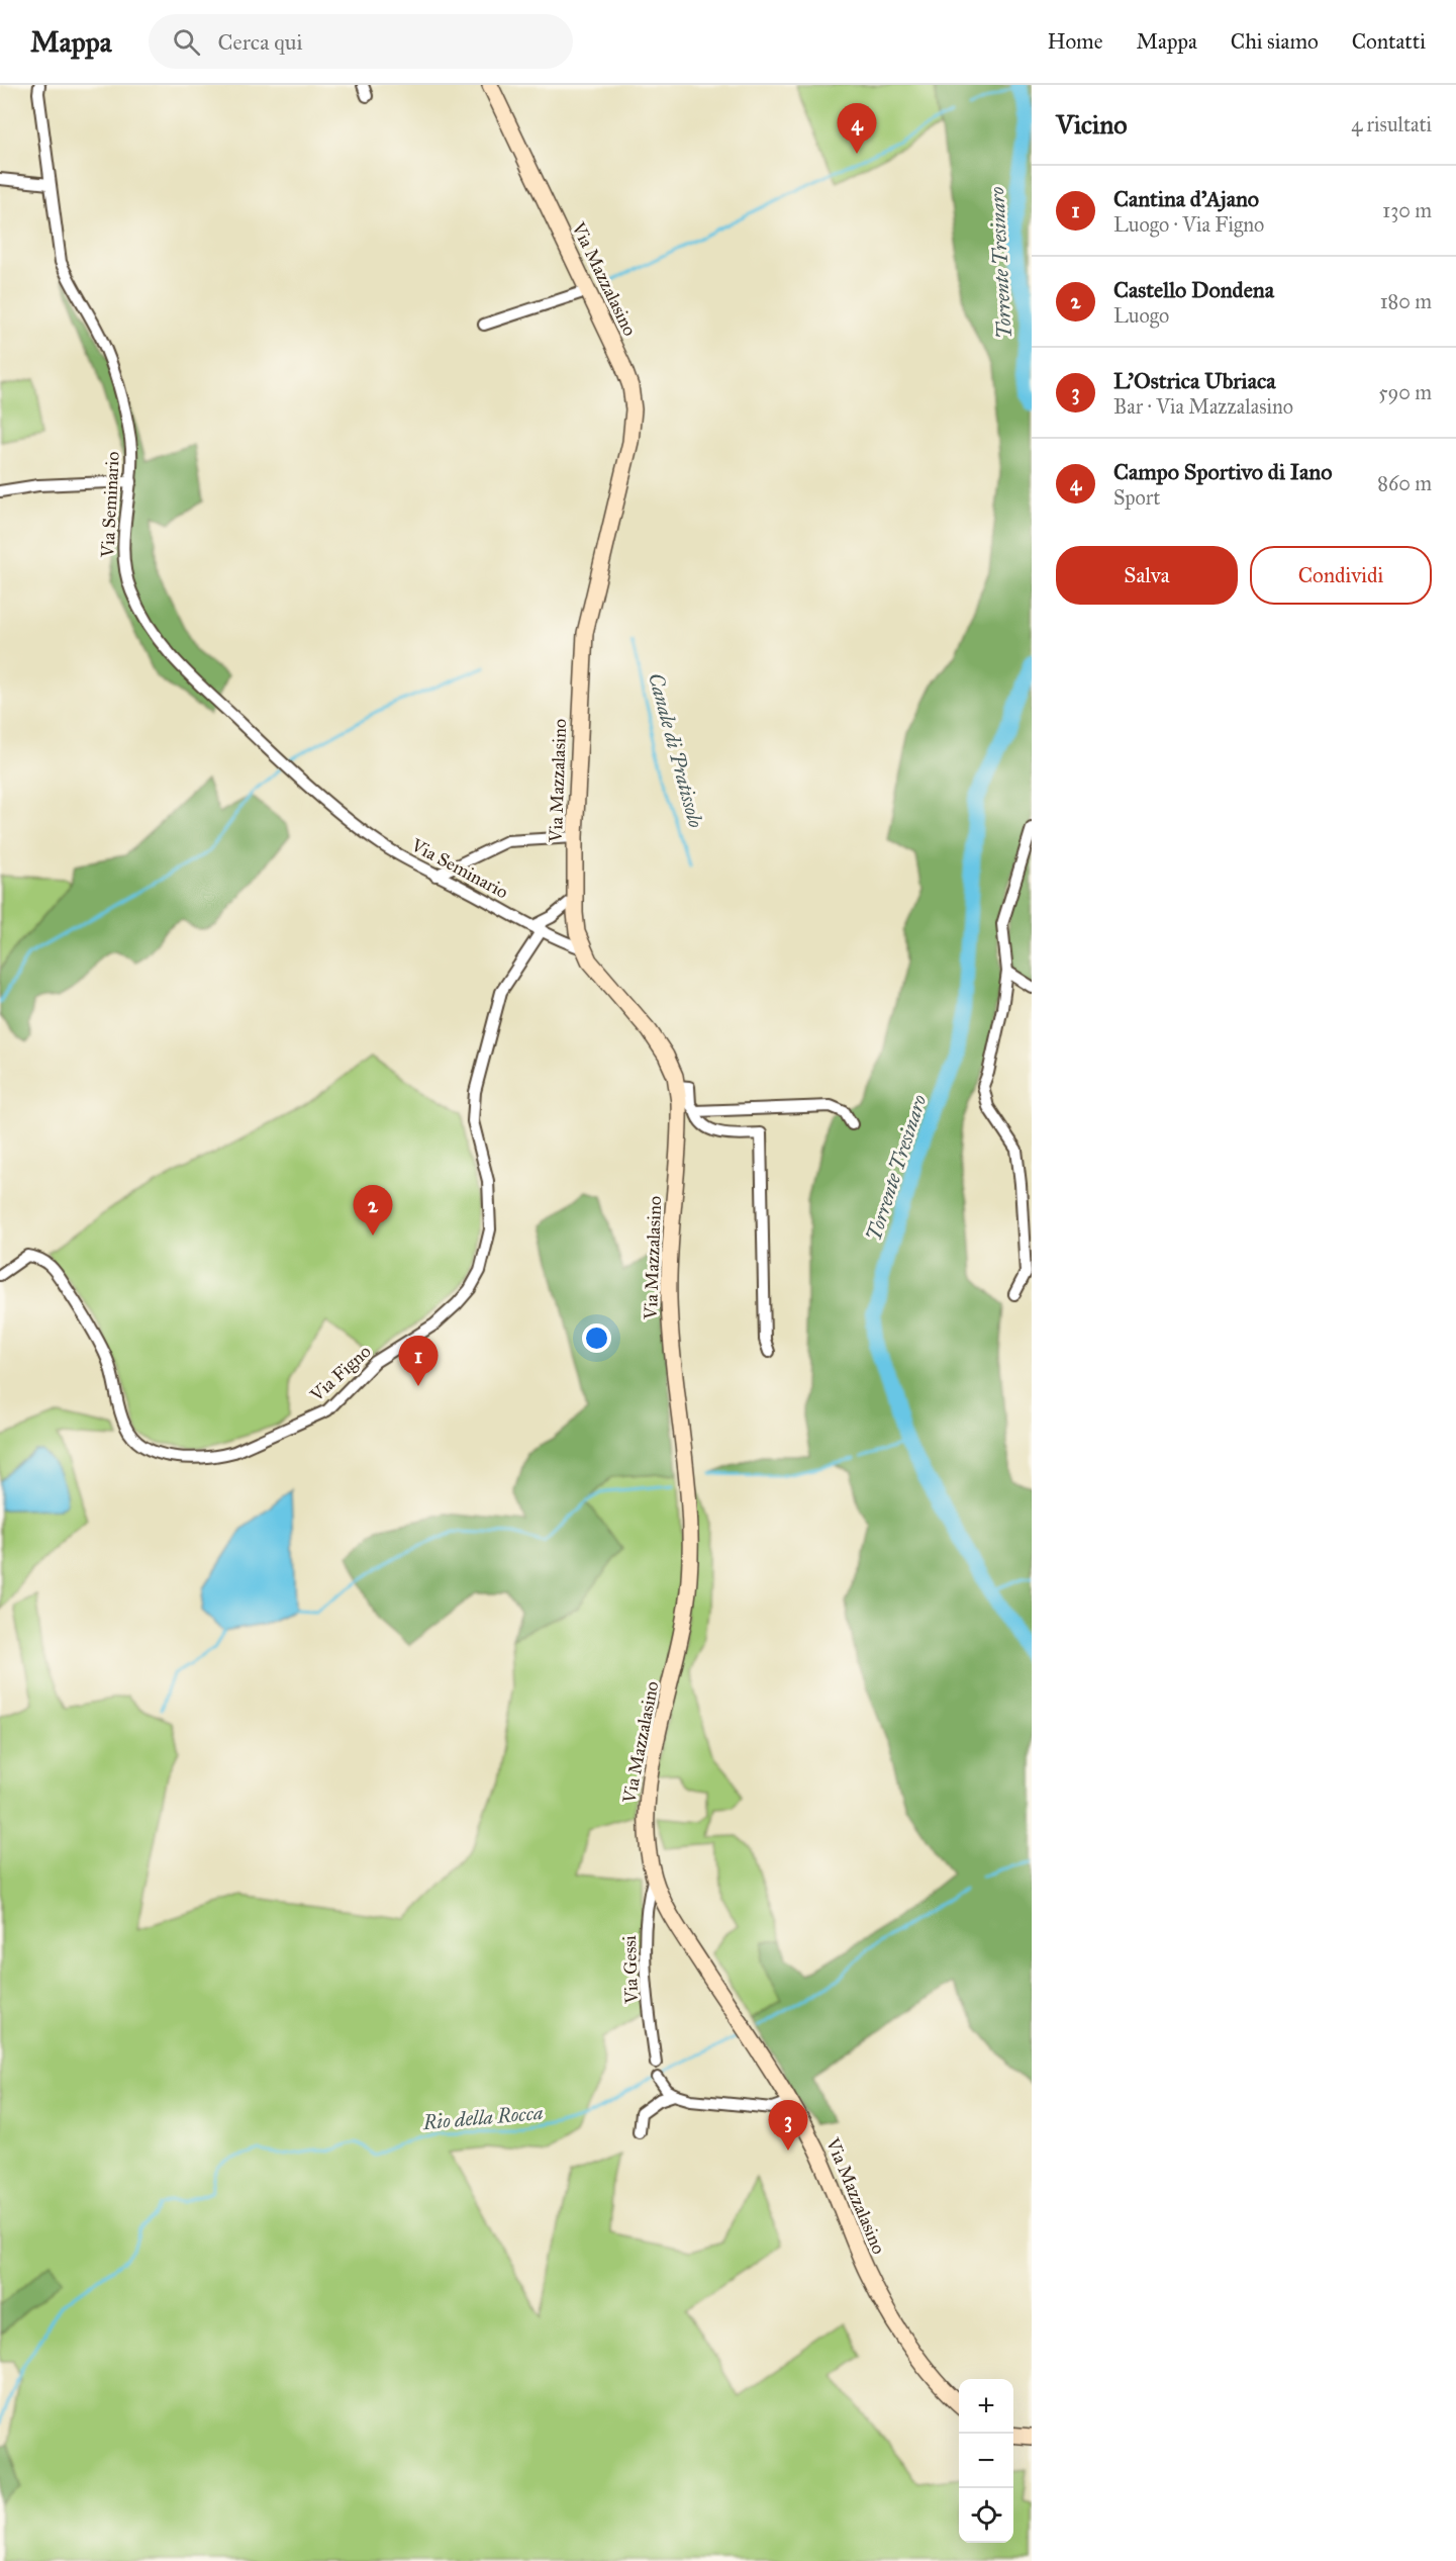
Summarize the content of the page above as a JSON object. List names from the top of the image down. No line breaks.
{"streets":{"main road":["Via Mazzalasino"],"street":["Via Seminario","Via Figno","Via Gessi"]},"crossings":[["Via Mazzalasino","Via Seminario"],["Via Mazzalasino","Via Gessi"],["Via Seminario","Via Figno"]],"water":["Torrente Tresinaro","Canale di Pratissolo","Rio della Rocca"],"page":{"header":"Mappa","search":"Cerca qui","nav":["Home","Mappa","Chi siamo","Contatti"],"heading":["Vicino","4 risultati"],"pins":["4","2","1","3"],"list":[{"mark":"1","name":"Cantina d'Ajano","note":"Luogo · Via Figno","value":"130 m"},{"mark":"2","name":"Castello Dondena","note":"Luogo","value":"180 m"},{"mark":"3","name":"L’Ostrica Ubriaca","note":"Bar · Via Mazzalasino","value":"590 m"},{"mark":"4","name":"Campo Sportivo di Iano","note":"Sport","value":"860 m"}],"buttons":["Salva","Condividi"],"map_buttons":["+","−"]}}
